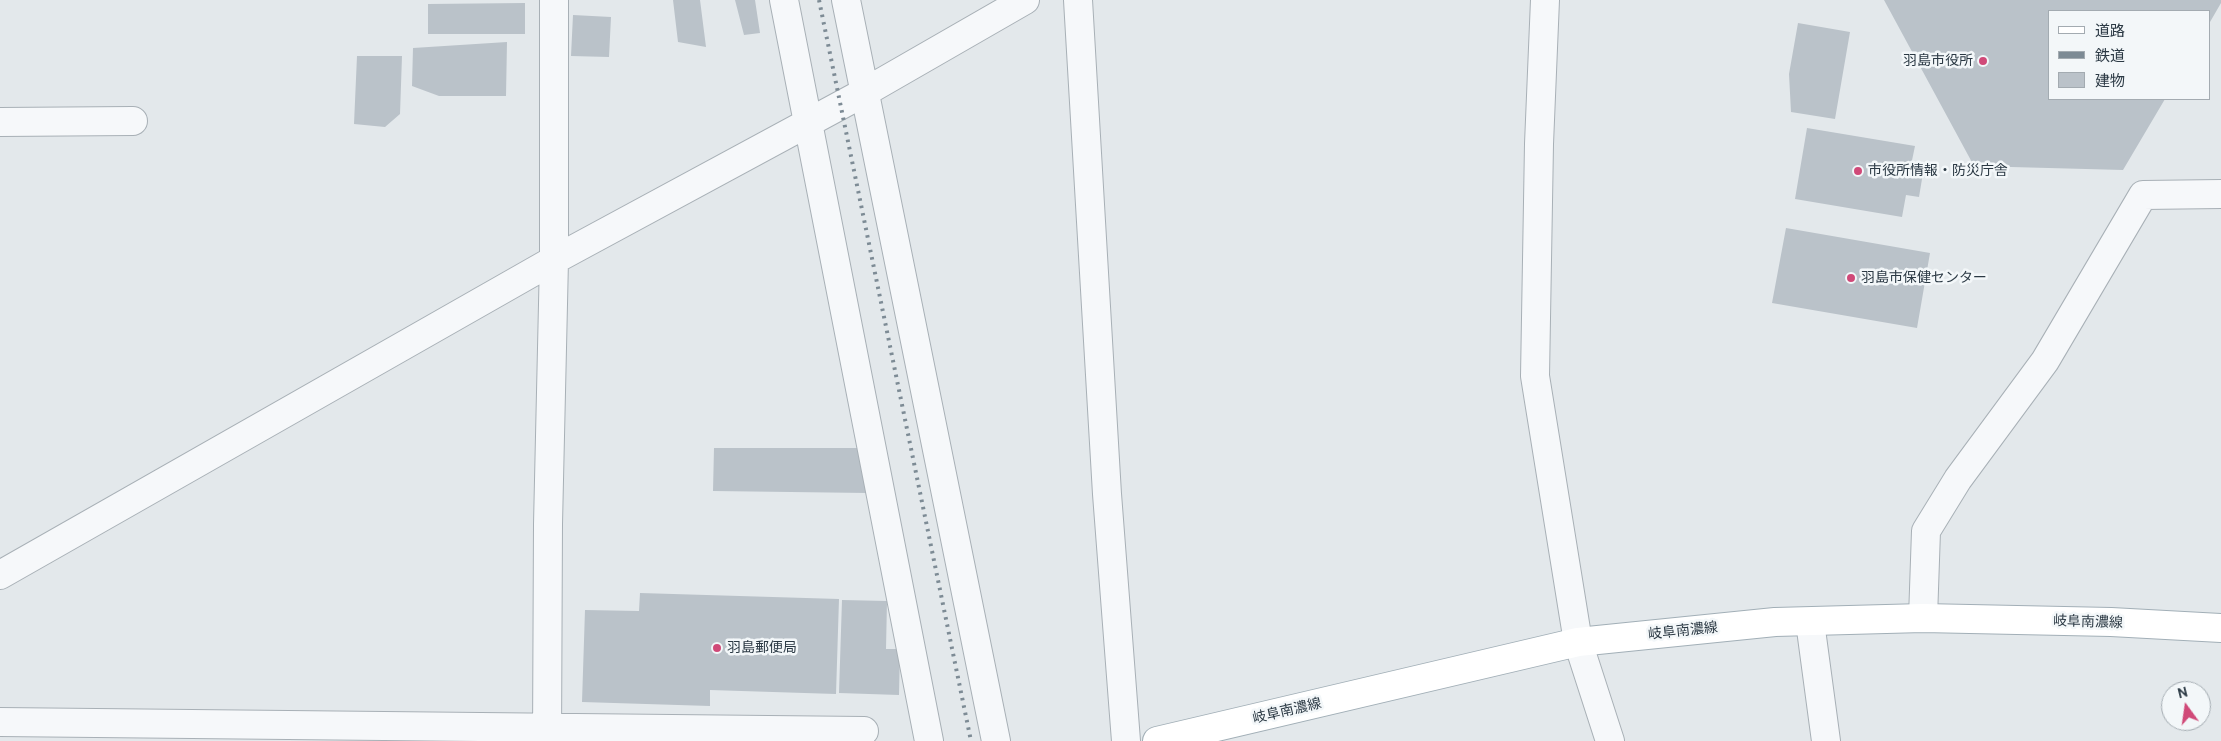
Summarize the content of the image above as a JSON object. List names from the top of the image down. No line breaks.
{"streets":{"main road":["岐阜南濃線"]},"places":["羽島市役所","市役所情報・防災庁舎","羽島市保健センター","羽島郵便局"],"legend":["道路","鉄道","建物"],"north":"top"}
